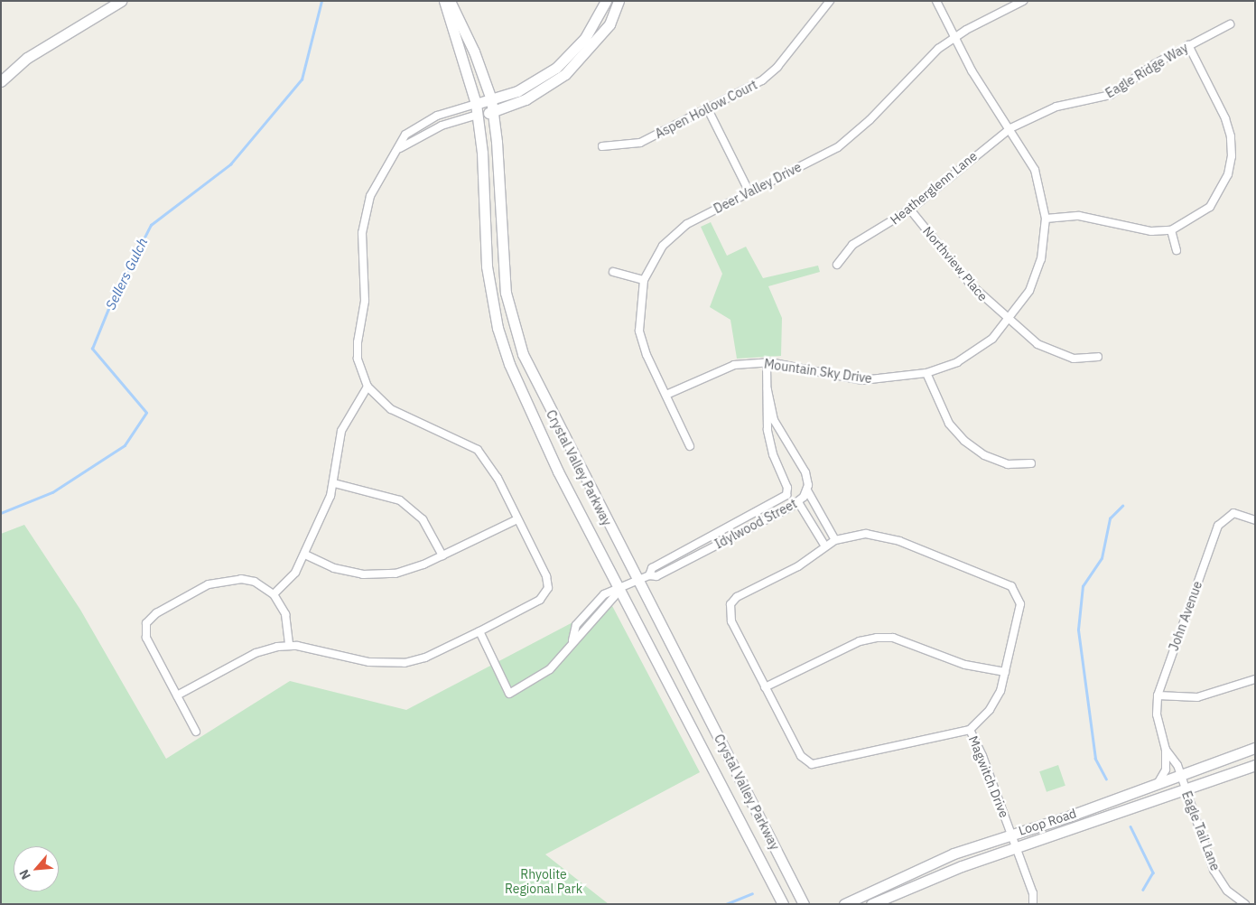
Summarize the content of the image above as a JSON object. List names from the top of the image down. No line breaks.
{"streets":{"main road":["Crystal Valley Parkway","Loop Road"],"street":["Eagle Ridge Way","Aspen Hollow Court","Deer Valley Drive","Heatherglenn Lane","Northview Place","Mountain Sky Drive","Idylwood Street","John Avenue","Magwitch Drive","Eagle Tail Lane"]},"crossings":[["Eagle Ridge Way","Heatherglenn Lane"],["Eagle Ridge Way","Mountain Sky Drive"],["Deer Valley Drive","Mountain Sky Drive"],["Heatherglenn Lane","Northview Place"],["Heatherglenn Lane","Mountain Sky Drive"],["Northview Place","Mountain Sky Drive"],["Mountain Sky Drive","Idylwood Street"],["Crystal Valley Parkway","Idylwood Street"],["John Avenue","Loop Road"],["John Avenue","Eagle Tail Lane"],["Magwitch Drive","Loop Road"],["Loop Road","Eagle Tail Lane"]],"water":["Sellers Gulch"],"parks":["Rhyolite Regional Park"],"north":"bottom left"}
